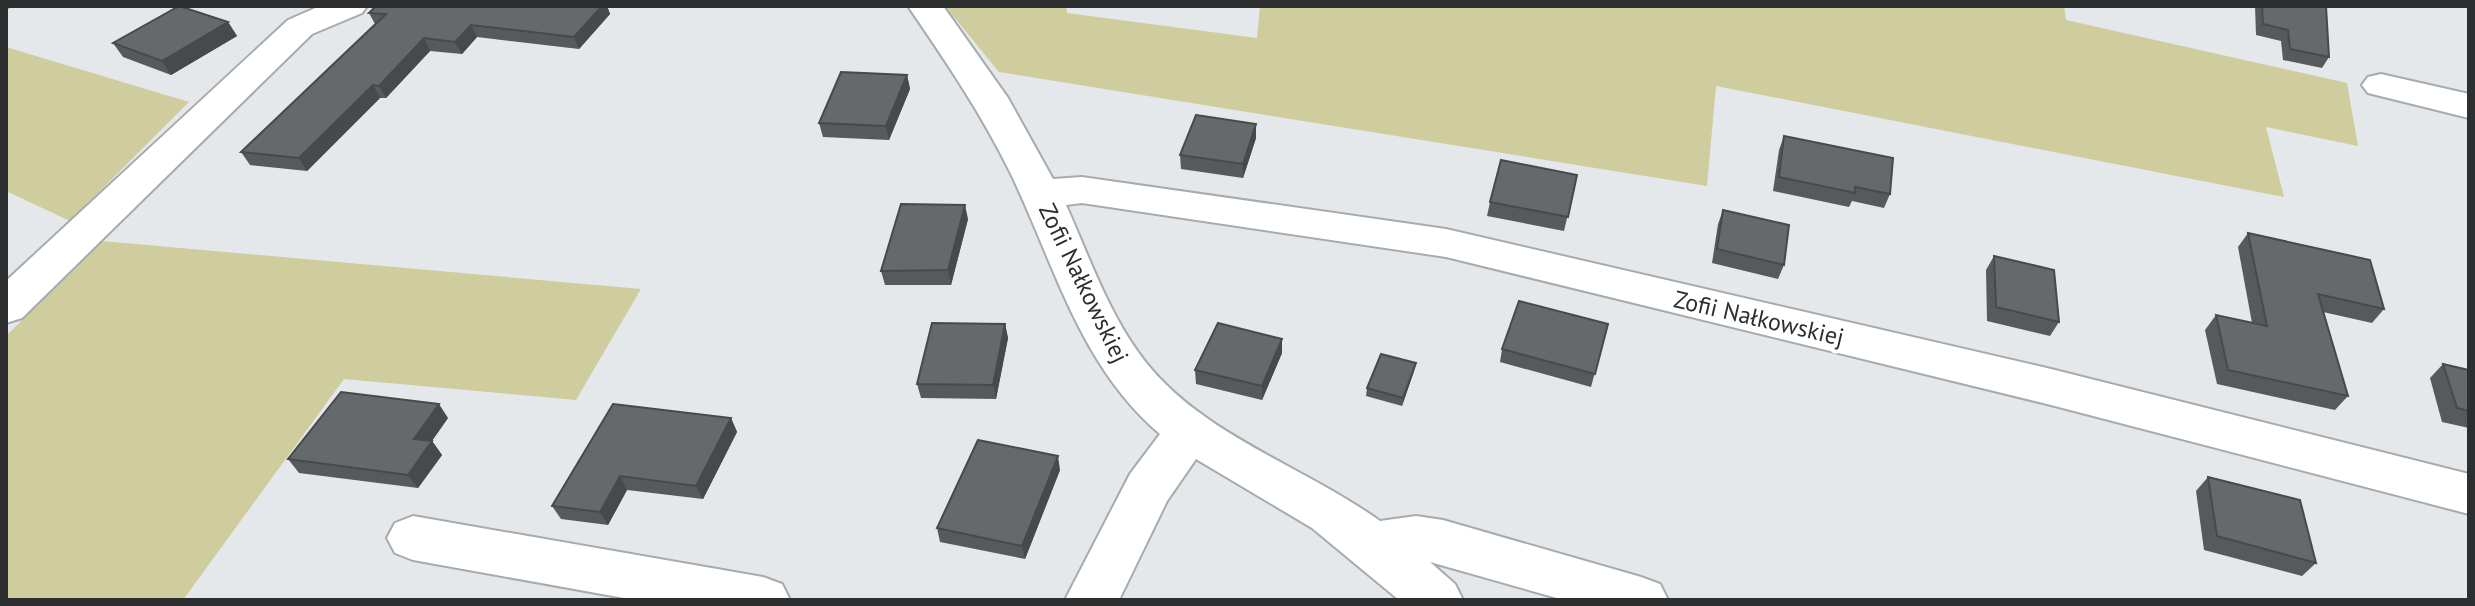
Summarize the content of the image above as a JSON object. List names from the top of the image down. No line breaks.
{"streets":{"street":["Zofii Nałkowskiej"]}}
